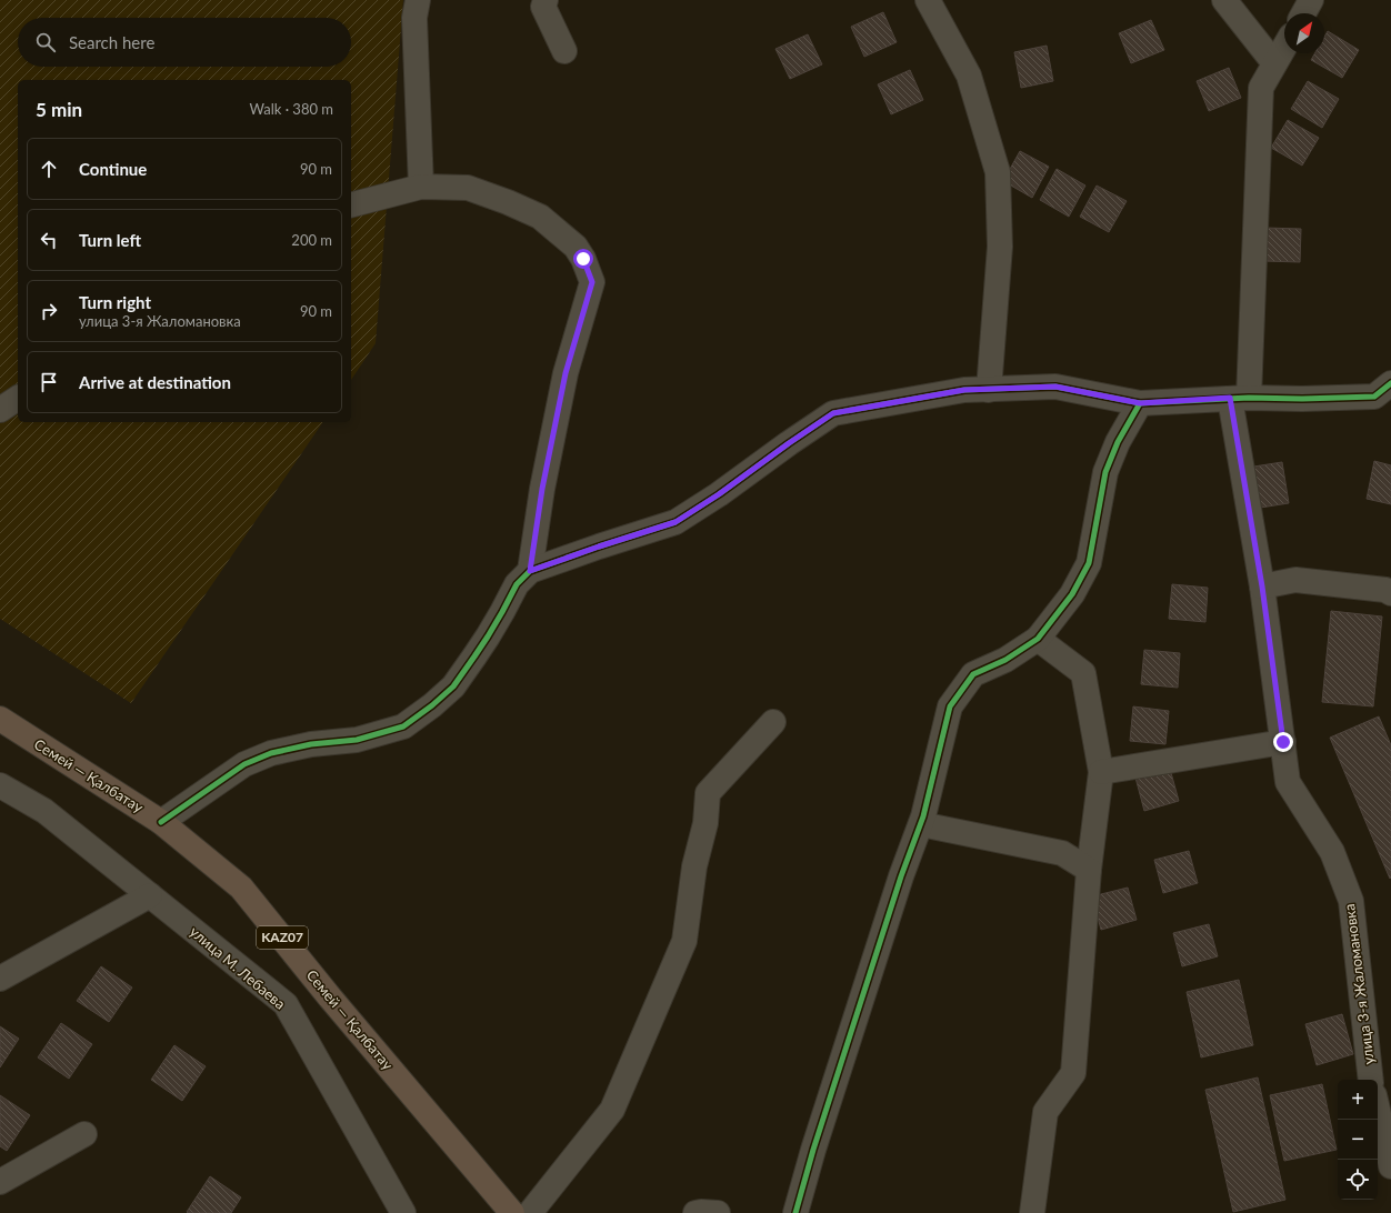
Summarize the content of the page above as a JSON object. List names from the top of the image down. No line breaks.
{"streets":{"highway":["Семей — Қалбатау","KAZ07"],"street":["улица М. Лебаева","улица 3-я Жаломановка"]},"north":"top right","page":{"search":"Search here","heading":["5 min","Walk · 380 m"],"list":[["Continue","90 m"],["Turn left","200 m"],["Turn right","улица 3-я Жаломановка","90 m"],"Arrive at destination"],"map_buttons":["+","−"]}}
